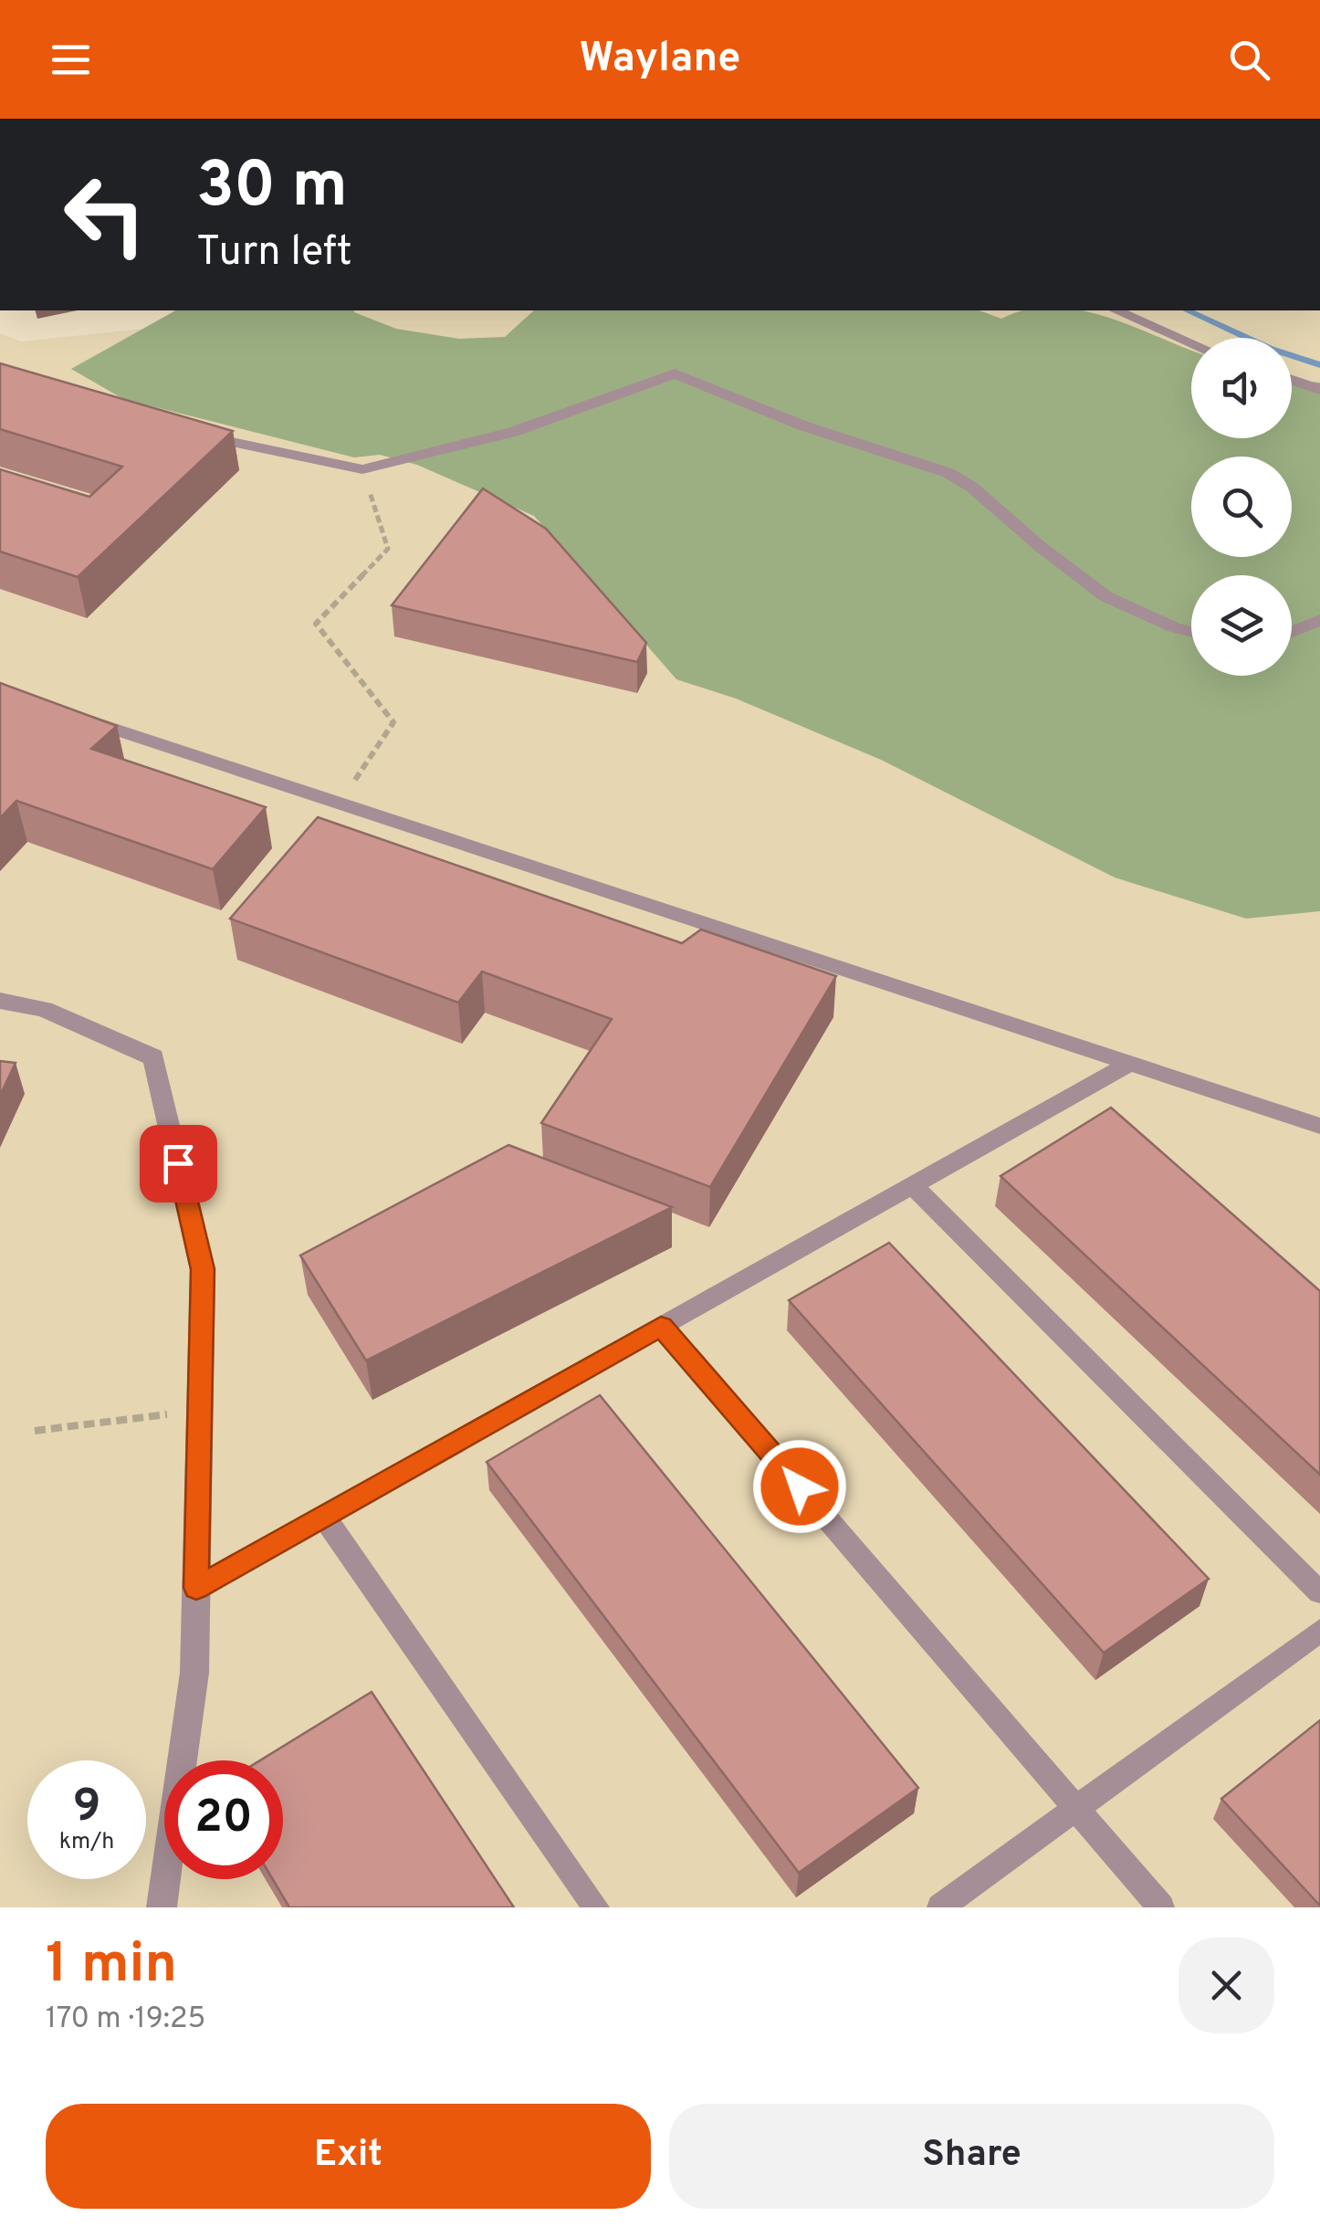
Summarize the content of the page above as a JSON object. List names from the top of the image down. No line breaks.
{"page":{"header":"Waylane","turn":["30 m","Turn left"],"speed":"9 km/h","limit":"20","heading":["1 min","170 m · 19:25"],"buttons":["Exit","Share"]}}
